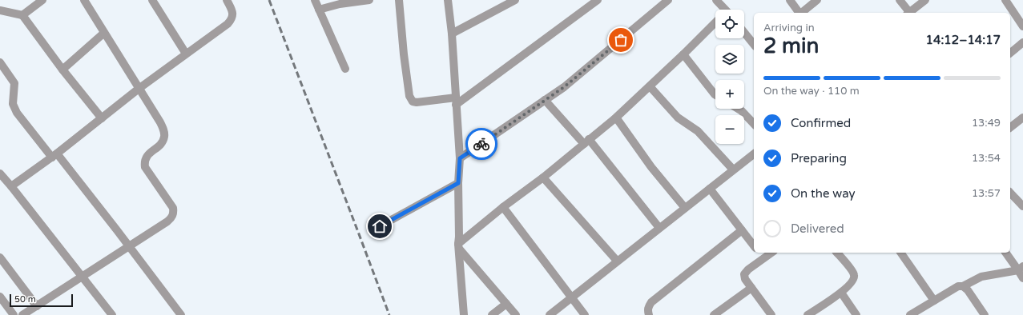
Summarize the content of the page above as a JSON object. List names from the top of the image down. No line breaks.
{"scale_bar":"50 m","page":{"map_buttons":["+","−"],"heading":["2 min","Arriving in","14:12–14:17"],"bar":"On the way · 110 m","list":[["Confirmed","13:49"],["Preparing","13:54"],["On the way","13:57"],"Delivered"],"scale":"50 m"}}
